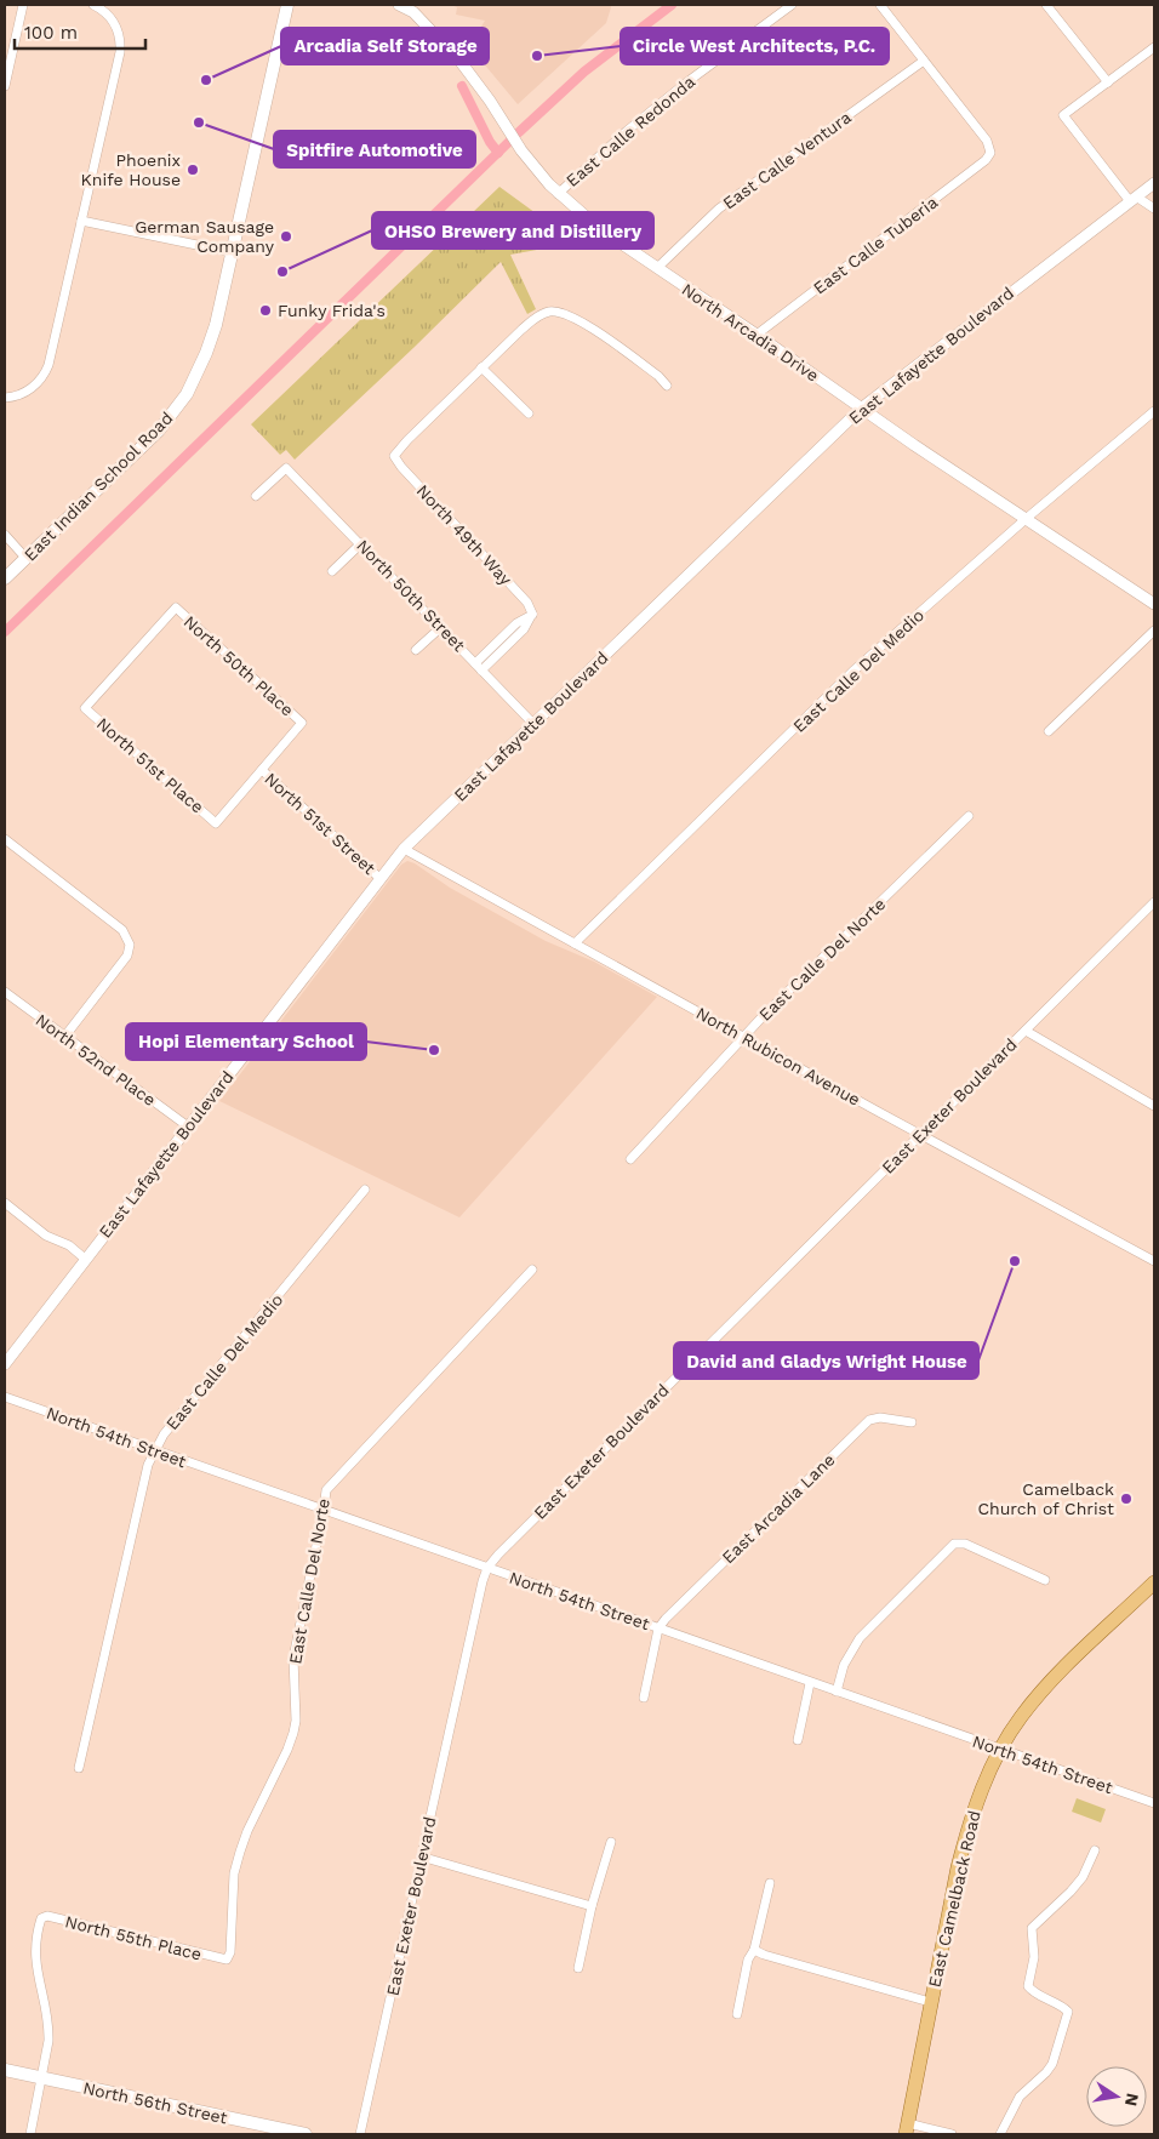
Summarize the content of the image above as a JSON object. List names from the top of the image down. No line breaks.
{"streets":{"main road":["East Indian School Road","East Camelback Road","North 56th Street"],"street":["East Calle Redonda","East Calle Ventura","East Calle Tuberia","North Arcadia Drive","East Lafayette Boulevard","North 49th Way","North 50th Street","North 50th Place","East Calle Del Medio","North 51st Place","North 51st Street","East Calle Del Norte","North Rubicon Avenue","North 52nd Place","East Exeter Boulevard","North 54th Street","East Arcadia Lane","North 55th Place"]},"crossings":[["East Calle Redonda","North Arcadia Drive"],["East Calle Ventura","East Calle Tuberia"],["East Calle Ventura","North Arcadia Drive"],["East Calle Tuberia","North Arcadia Drive"],["North Arcadia Drive","East Lafayette Boulevard"],["North Arcadia Drive","East Calle Del Medio"],["East Lafayette Boulevard","North 50th Street"],["East Lafayette Boulevard","North 51st Street"],["East Lafayette Boulevard","North Rubicon Avenue"],["East Lafayette Boulevard","North 52nd Place"],["North 49th Way","North 50th Street"],["North 50th Place","North 51st Place"],["North 50th Place","North 51st Street"],["East Calle Del Medio","North Rubicon Avenue"],["East Calle Del Medio","North 54th Street"],["North 51st Place","North 51st Street"],["East Calle Del Norte","North Rubicon Avenue"],["East Calle Del Norte","North 54th Street"],["East Calle Del Norte","North 55th Place"],["North Rubicon Avenue","East Exeter Boulevard"],["East Exeter Boulevard","North 54th Street"],["North 54th Street","East Arcadia Lane"],["North 54th Street","East Camelback Road"],["North 55th Place","North 56th Street"]],"places":["Circle West Architects, P.C.","Arcadia Self Storage","Spitfire Automotive","Phoenix Knife House","German Sausage Company","OHSO Brewery and Distillery","Funky Frida's","Hopi Elementary School","David and Gladys Wright House","Camelback Church of Christ"],"scale_bar":"100 m","north":"right"}
